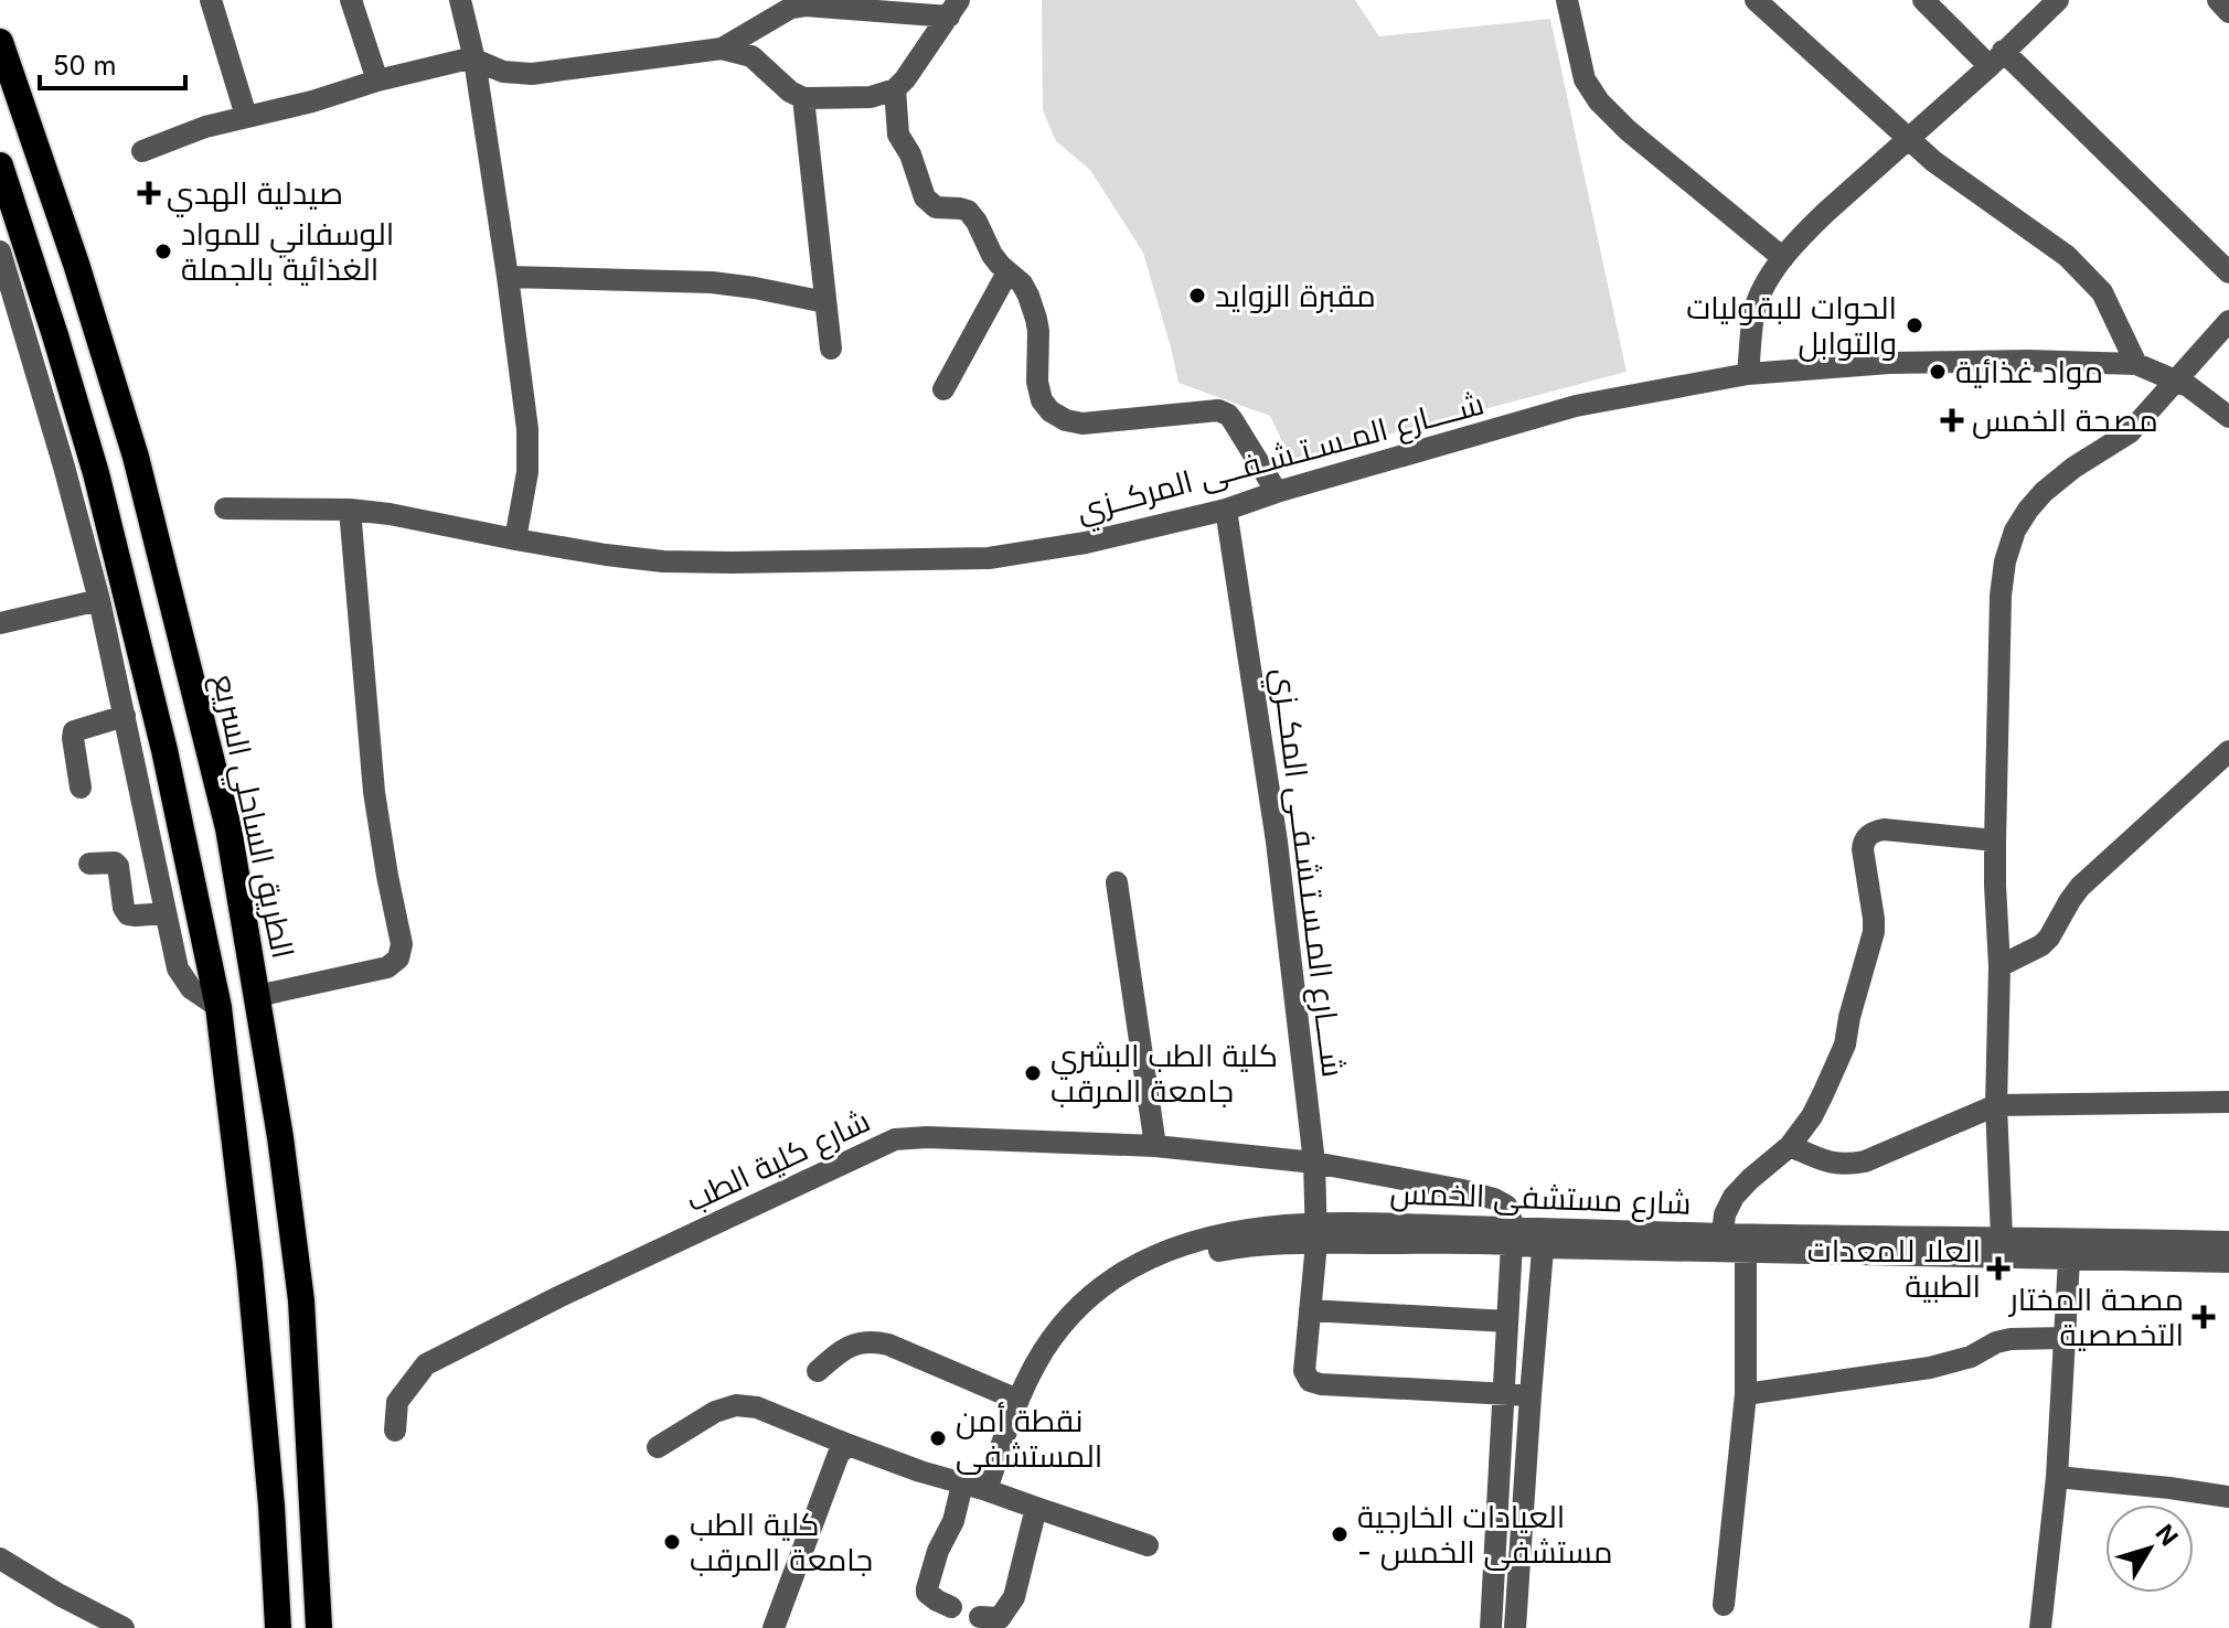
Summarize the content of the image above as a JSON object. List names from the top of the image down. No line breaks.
{"streets":{"highway":["الطريق الساحلي السريع"],"street":["شــــارع المـسـتـشـفــى المركــزي","شــــارع المـسـتـشـفــى المكــزي","شارع كلية الطب","شارع مستشفى الخمس"]},"crossings":[["شــــارع المـسـتـشـفــى المركــزي","شــــارع المـسـتـشـفــى المكــزي"],["شــــارع المـسـتـشـفــى المكــزي","شارع كلية الطب"],["شــــارع المـسـتـشـفــى المكــزي","شارع مستشفى الخمس"],["شارع كلية الطب","شارع مستشفى الخمس"]],"places":{"health":["صيدلية الهدي","مصحة الخمس","العلا للمعدات الطبية","مصحة المختار التخصصية"],"other":["الوسفاني للمواد الغذائية بالجملة","مقبرة الزوايد","الحوات للبقوليات والتوابل","مواد غذائية","كلية الطب البشري جامعة المرقب","نقطة أمن المستشفى","العيادات الخارجية - مستشفى الخمس","كلية الطب جامعة المرقب"]},"scale_bar":"50 m","north":"top right"}
